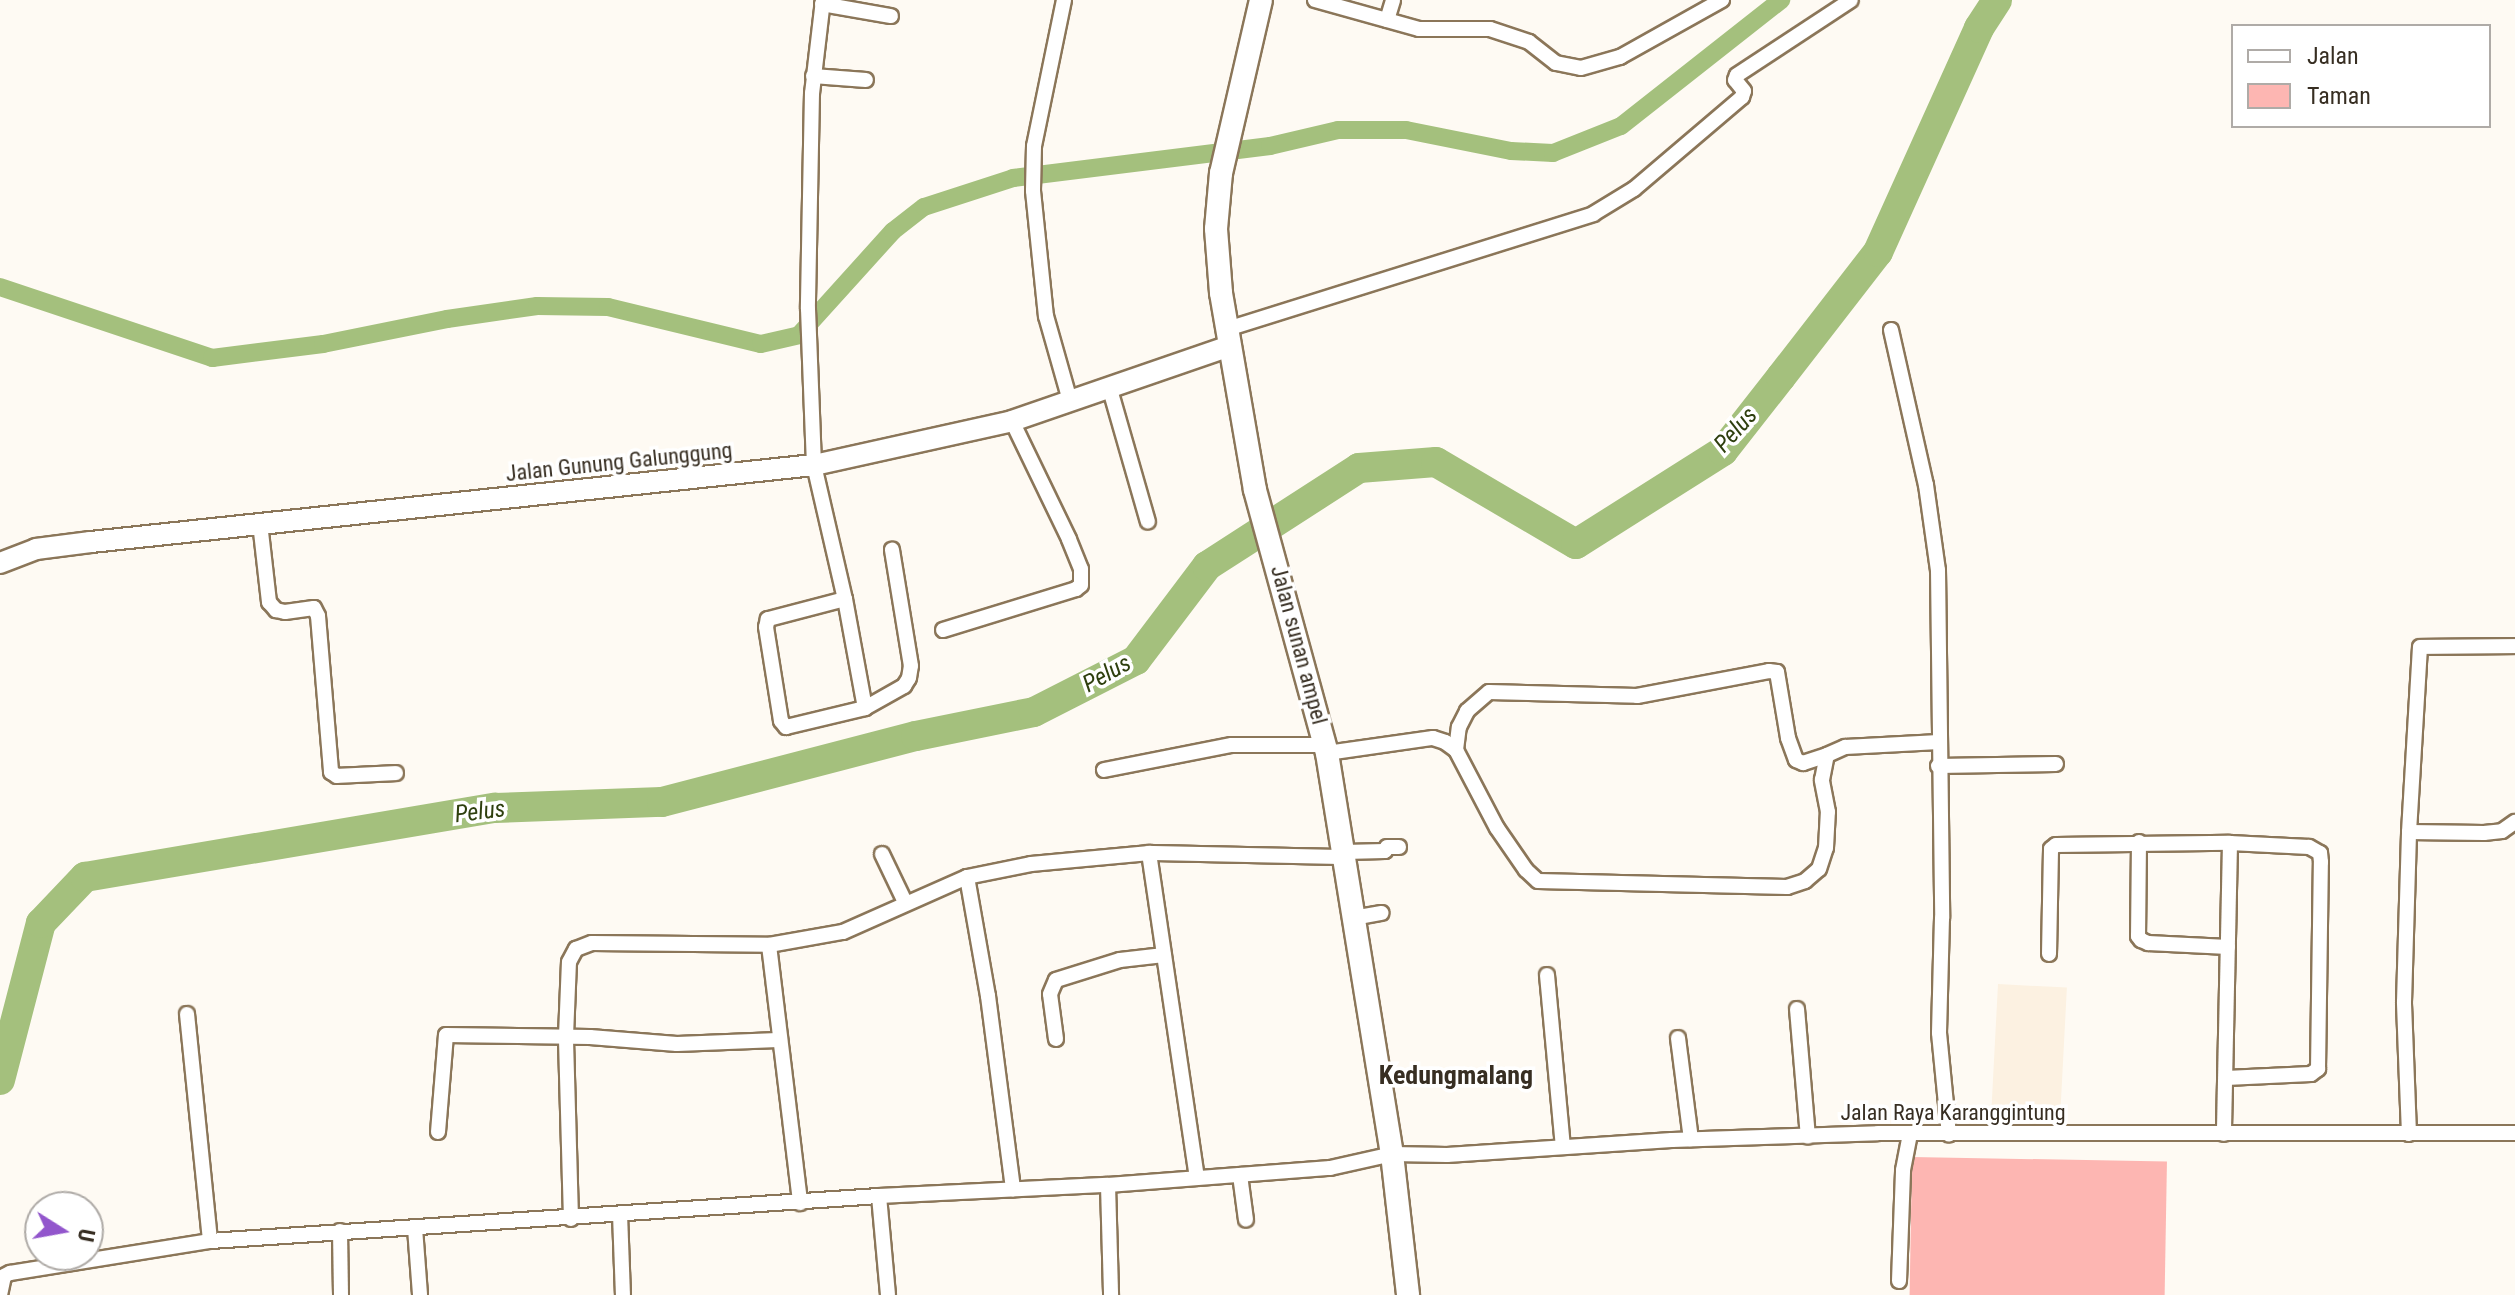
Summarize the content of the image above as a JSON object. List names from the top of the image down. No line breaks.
{"streets":{"main road":["Jalan sunan ampel"],"street":["Jalan Gunung Galunggung","Jalan Raya Karanggintung"]},"crossings":[["Jalan Gunung Galunggung","Jalan sunan ampel"],["Jalan sunan ampel","Jalan Raya Karanggintung"]],"districts":["Kedungmalang"],"water":["Pelus"],"legend":["Jalan","Taman"],"north":"right"}
